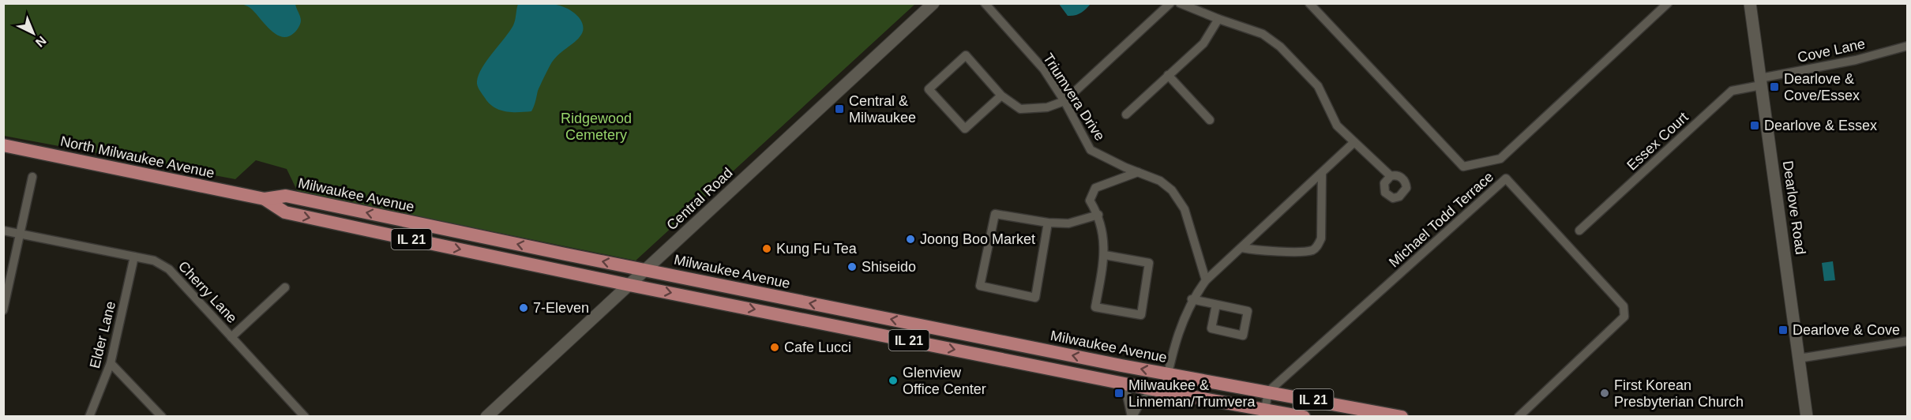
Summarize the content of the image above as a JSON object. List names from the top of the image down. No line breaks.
{"streets":{"main road":["North Milwaukee Avenue","Milwaukee Avenue","Central Road","Dearlove Road","IL 21"],"street":["Cove Lane","Triumvera Drive","Essex Court","Michael Todd Terrace","Cherry Lane","Elder Lane"]},"crossings":[["Cove Lane","Essex Court"],["Cove Lane","Dearlove Road"],["Essex Court","Dearlove Road"],["North Milwaukee Avenue","Milwaukee Avenue"],["North Milwaukee Avenue","IL 21"],["Milwaukee Avenue","Central Road"],["Milwaukee Avenue","Michael Todd Terrace"],["Milwaukee Avenue","IL 21"],["Central Road","IL 21"],["Cherry Lane","Elder Lane"]],"parks":["Ridgewood Cemetery"],"places":{"transit":["Dearlove & Cove/Essex","Central & Milwaukee","Dearlove & Essex","Dearlove & Cove","Milwaukee & Linneman/Trumvera"],"other":["Joong Boo Market","Kung Fu Tea","Shiseido","7-Eleven","Cafe Lucci","Glenview Office Center","First Korean Presbyterian Church"]},"north":"bottom right"}
